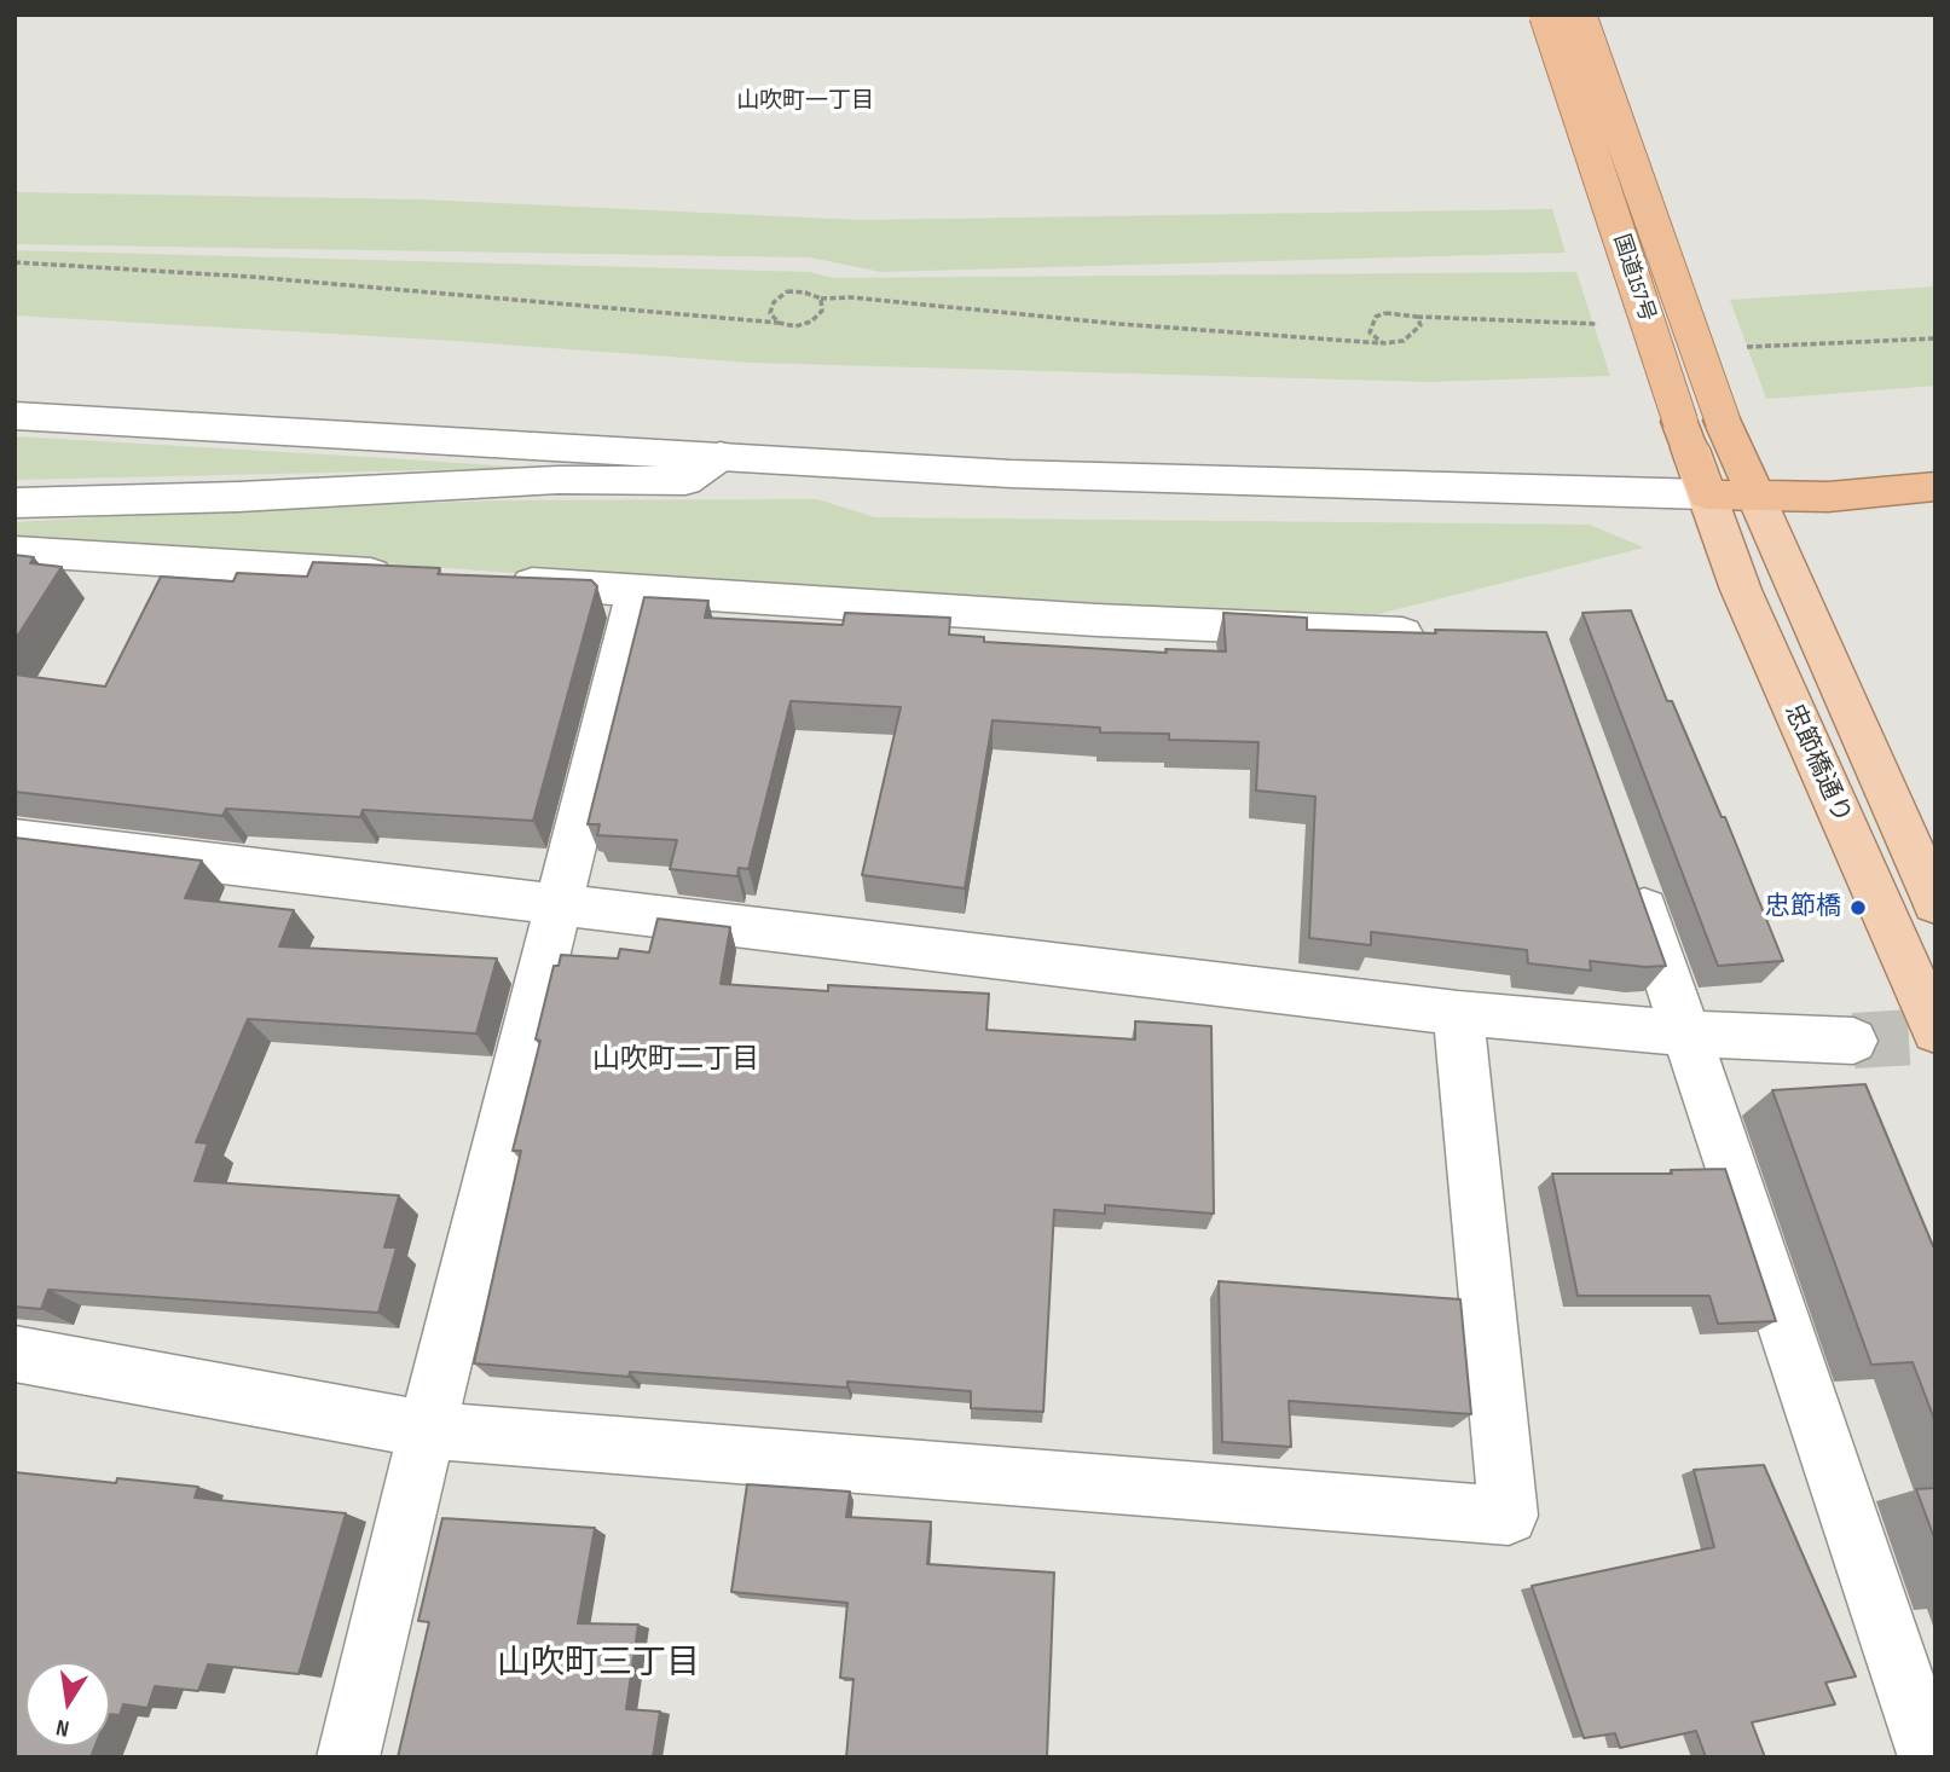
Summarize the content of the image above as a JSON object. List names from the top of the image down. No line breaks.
{"streets":{"highway":["国道157号"],"main road":["忠節橋通り"]},"crossings":[["国道157号","忠節橋通り"]],"districts":["山吹町一丁目","山吹町二丁目","山吹町三丁目"],"places":["忠節橋"],"north":"bottom"}
